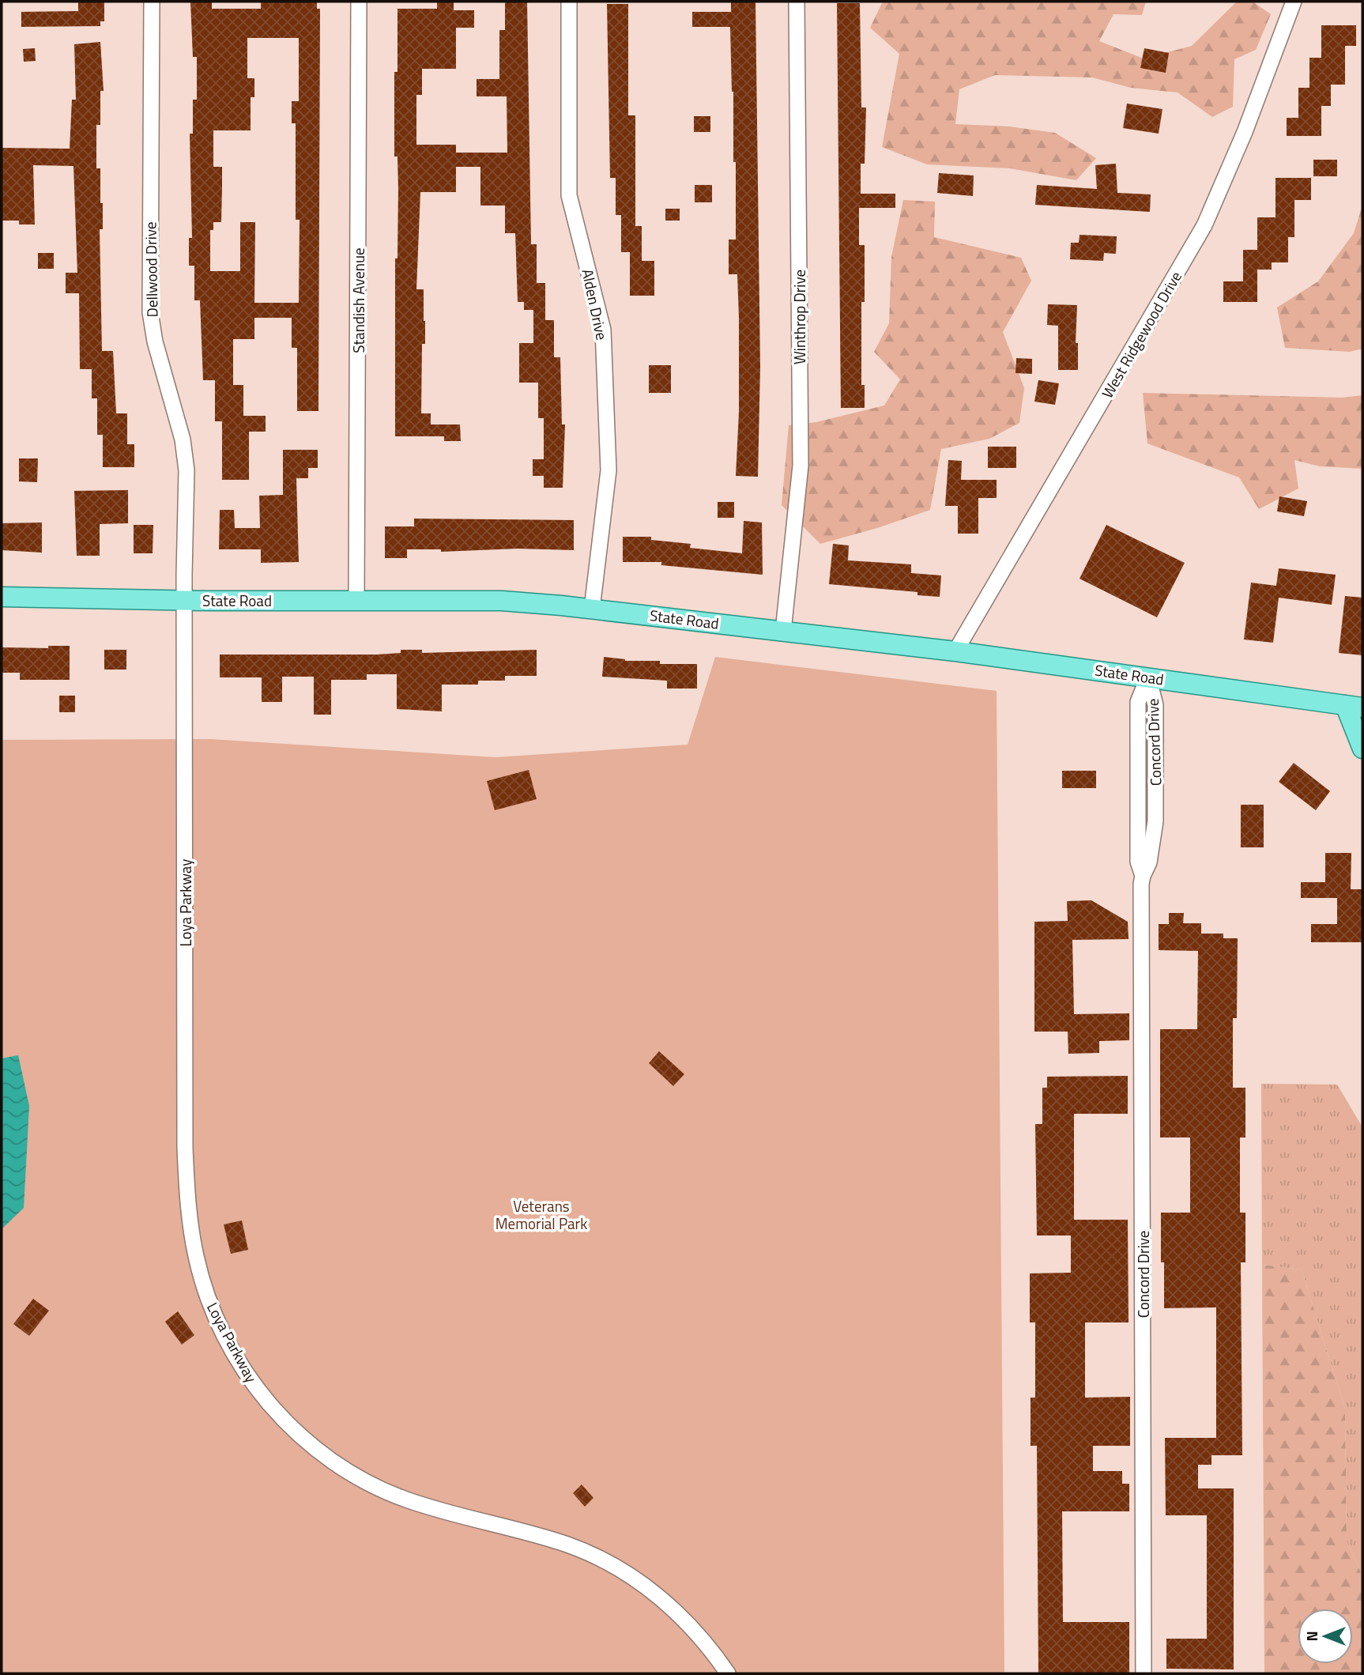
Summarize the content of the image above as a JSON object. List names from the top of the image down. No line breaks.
{"streets":{"main road":["State Road"],"street":["Dellwood Drive","Standish Avenue","Alden Drive","Winthrop Drive","West Ridgewood Drive","Concord Drive","Loya Parkway"]},"crossings":[["Dellwood Drive","State Road"],["Dellwood Drive","Loya Parkway"],["Standish Avenue","State Road"],["Alden Drive","State Road"],["Winthrop Drive","State Road"],["West Ridgewood Drive","State Road"],["State Road","Concord Drive"],["State Road","Loya Parkway"]],"parks":["Veterans Memorial Park"],"north":"left"}
